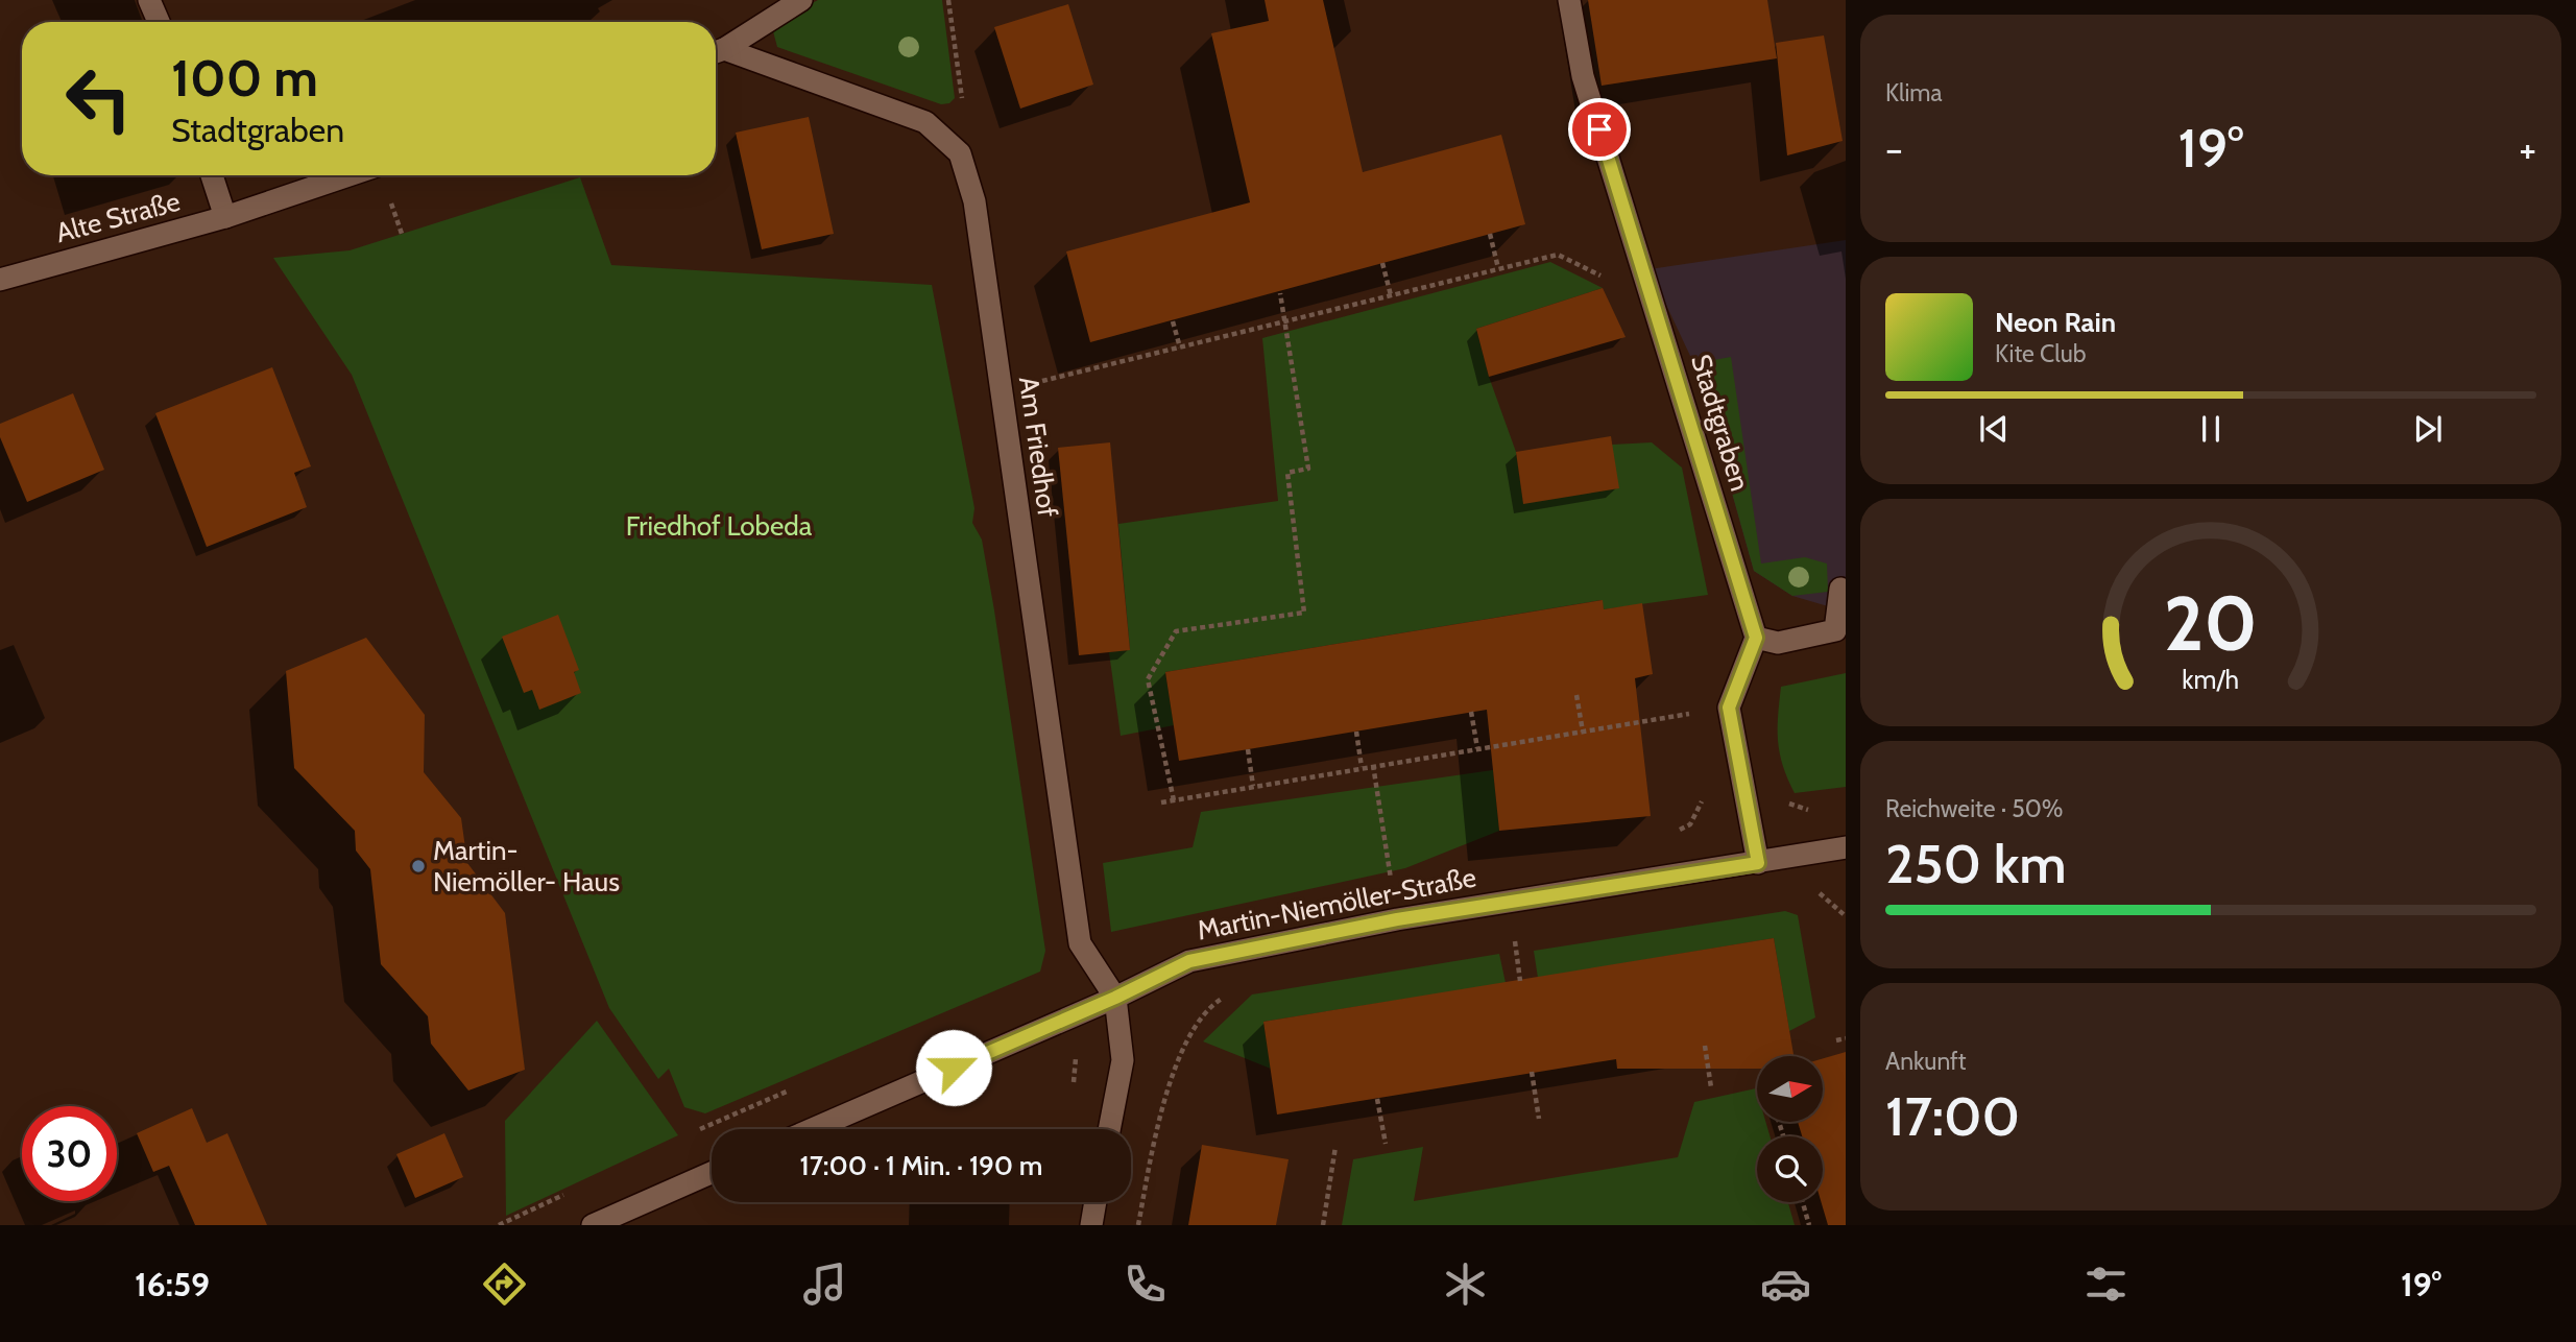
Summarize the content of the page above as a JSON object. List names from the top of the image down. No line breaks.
{"streets":{"street":["Alte Straße","Stadtgraben","Am Friedhof","Martin-Niemöller-Straße"]},"crossings":[["Am Friedhof","Martin-Niemöller-Straße"]],"parks":["Friedhof Lobeda"],"places":["Martin- Niemöller- Haus"],"north":"right","page":{"tile":["Klima",["Reichweite · 50%","250 km"],["Ankunft","17:00"]],"turn":["100 m","Stadtgraben"],"heat":["−","19°","+"],"song":["Neon Rain","Kite Club"],"limit":"30","trip":"17:00 · 1 Min. · 190 m","tabs":["16:59","19°"],"gauge":["20","km/h"]}}
